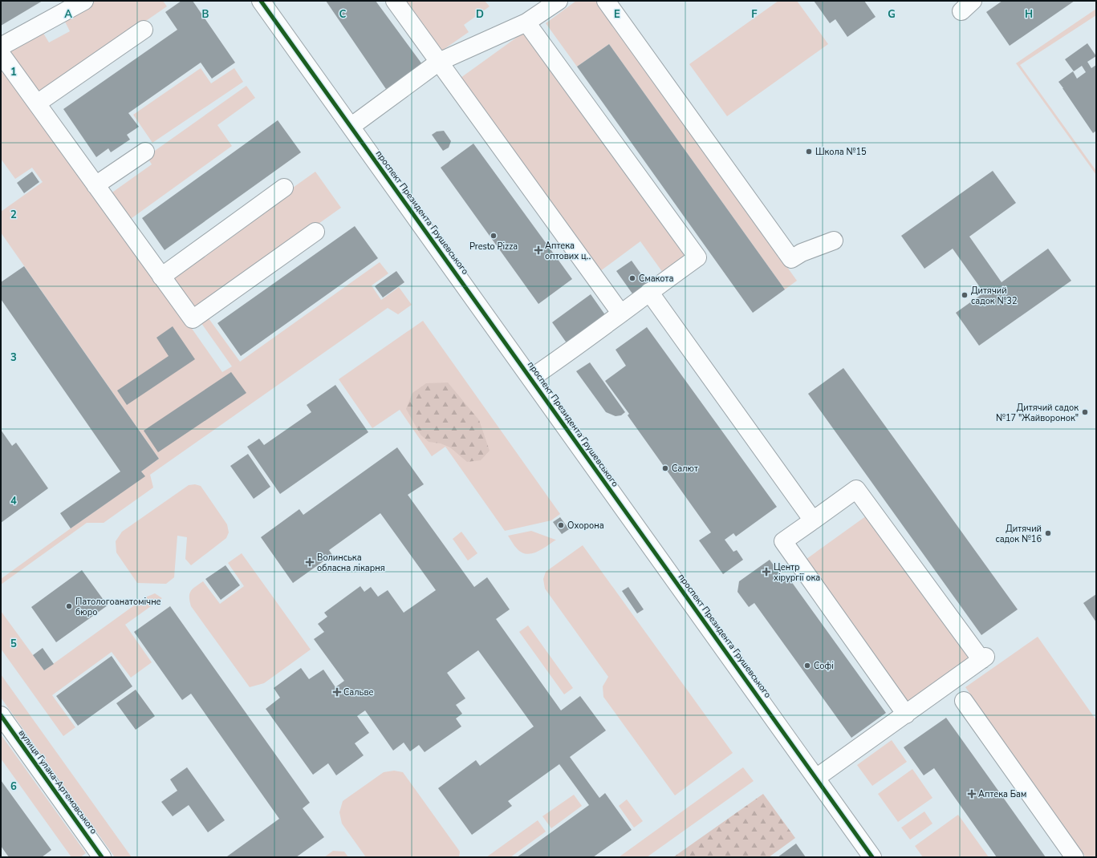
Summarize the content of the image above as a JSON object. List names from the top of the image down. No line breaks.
{"streets":{"street":["проспект Президента Грушевського","вулиця Гулака-Артемовського"]},"places":{"other":["Школа №15","Presto Pizza","Смакота","Дитячий садок №32","Дитячий садок №17 \"Жайворонок\"","Салют","Охорона","Дитячий садок №16","Патологоанатомічне бюро","Софі"],"health":["Аптека оптових ц‥","Волинська обласна лікарня","Центр хірургії ока","Сальве","Аптека Бам"]},"grid":{"columns":["A","B","C","D","E","F","G","H"],"rows":["1","2","3","4","5","6"]}}
